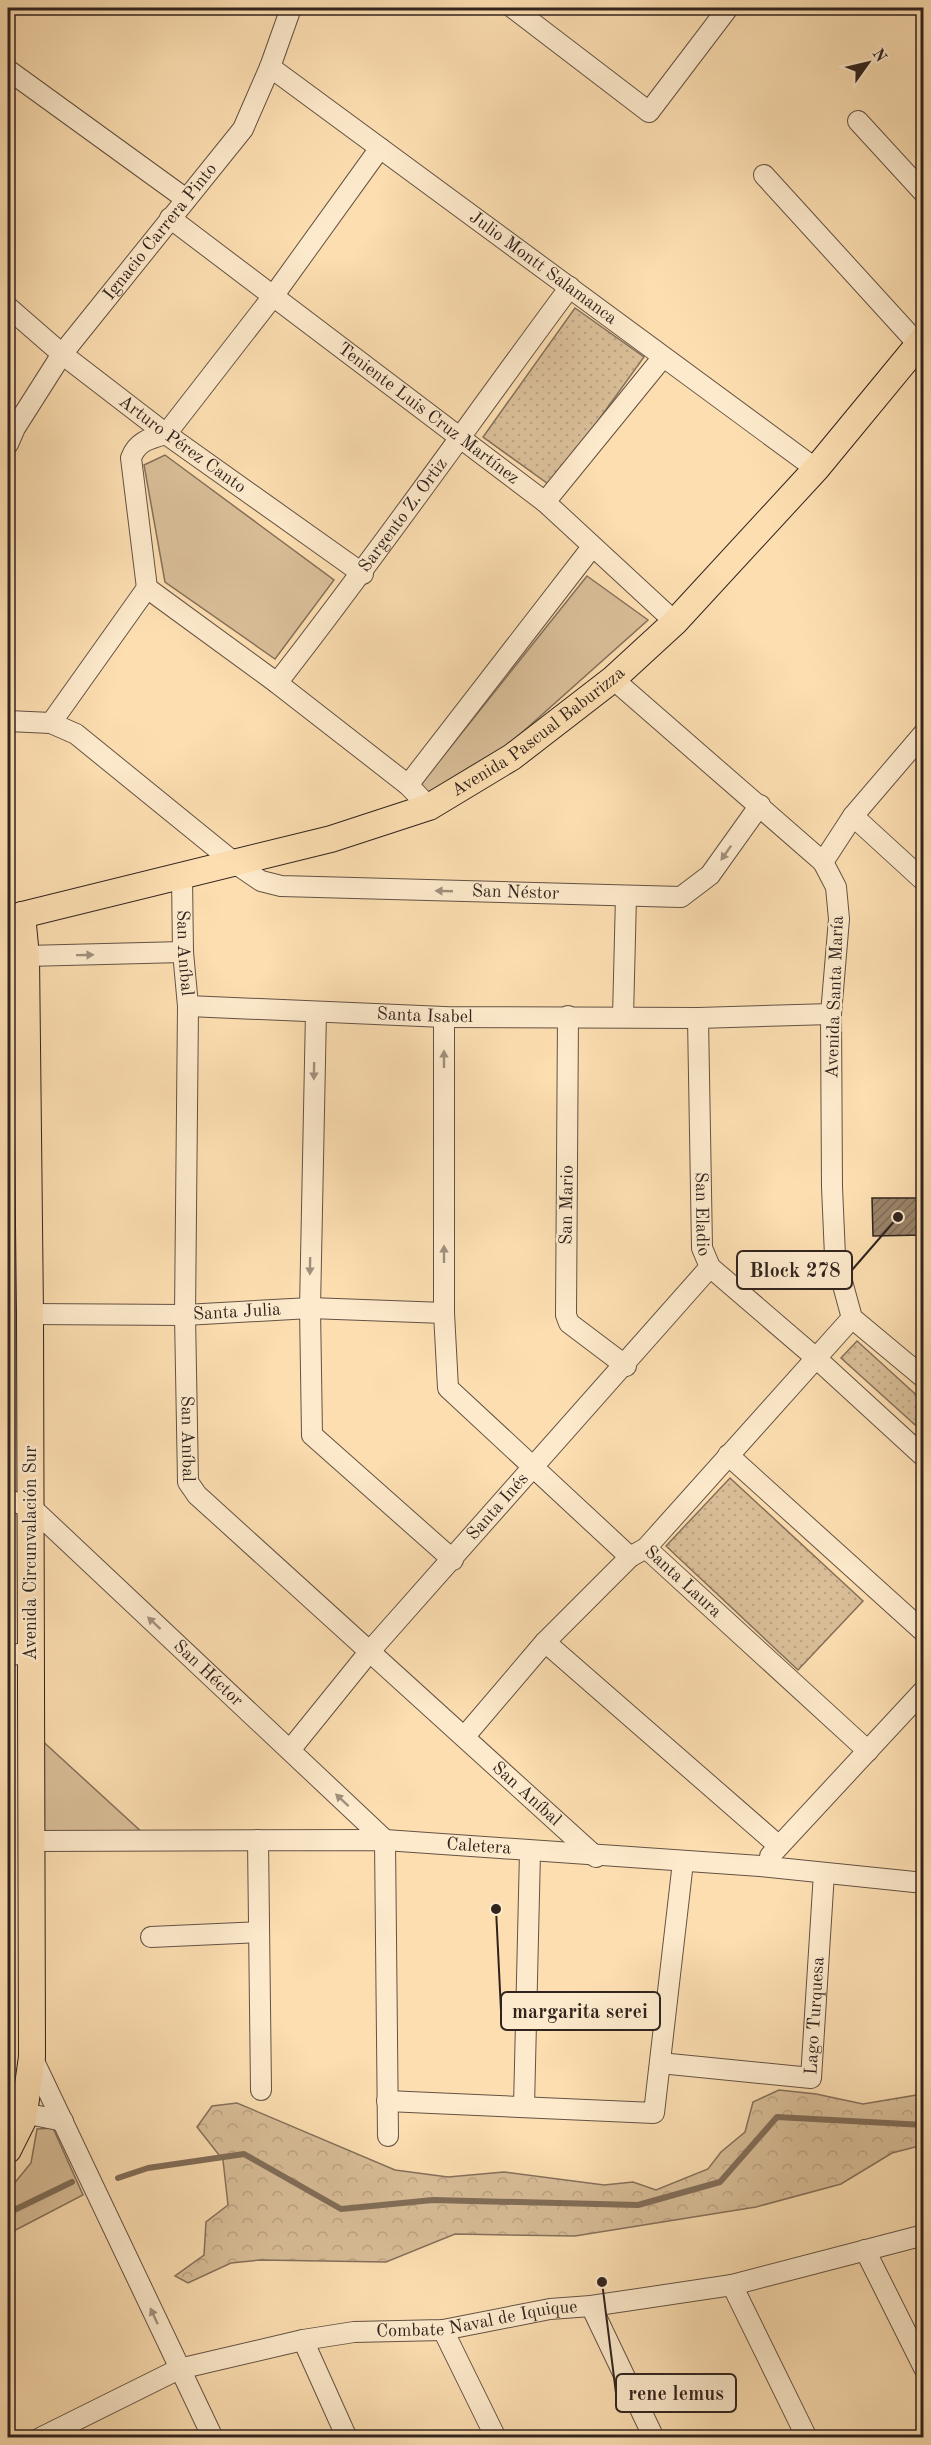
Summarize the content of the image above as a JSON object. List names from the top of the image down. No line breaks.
{"streets":{"main road":["Avenida Pascual Baburizza","Avenida Circunvalación Sur"],"street":["Ignacio Carrera Pinto","Julio Montt Salamanca","Teniente Luis Cruz Martínez","Arturo Pérez Canto","Sargento Z. Ortiz","San Néstor","San Aníbal","Avenida Santa María","Santa Isabel","San Mario","San Eladio","Santa Julia","Santa Inés","Santa Laura","San Héctor","Caletera","Lago Turquesa","Combate Naval de Iquique"]},"crossings":[["Ignacio Carrera Pinto","Julio Montt Salamanca"],["Ignacio Carrera Pinto","Teniente Luis Cruz Martínez"],["Ignacio Carrera Pinto","Arturo Pérez Canto"],["Julio Montt Salamanca","Sargento Z. Ortiz"],["Julio Montt Salamanca","Avenida Pascual Baburizza"],["Teniente Luis Cruz Martínez","Sargento Z. Ortiz"],["Teniente Luis Cruz Martínez","Avenida Pascual Baburizza"],["Arturo Pérez Canto","Sargento Z. Ortiz"],["Avenida Pascual Baburizza","San Néstor"],["Avenida Pascual Baburizza","San Aníbal"],["Avenida Pascual Baburizza","Avenida Santa María"],["Avenida Pascual Baburizza","Avenida Circunvalación Sur"],["San Néstor","Avenida Santa María"],["San Aníbal","Santa Isabel"],["San Aníbal","Santa Julia"],["San Aníbal","Santa Inés"],["San Aníbal","Caletera"],["Avenida Santa María","Santa Isabel"],["Avenida Santa María","Santa Laura"],["Santa Isabel","San Mario"],["Santa Isabel","San Eladio"],["San Mario","Santa Inés"],["San Eladio","Santa Inés"],["San Eladio","Santa Laura"],["Santa Julia","Avenida Circunvalación Sur"],["Santa Inés","San Héctor"],["Avenida Circunvalación Sur","San Héctor"],["Avenida Circunvalación Sur","Caletera"],["San Héctor","Caletera"],["Caletera","Lago Turquesa"]],"one_way":["San Néstor","San Héctor"],"places":["Block 278","margarita serei","rene lemus"],"north":"top right"}
